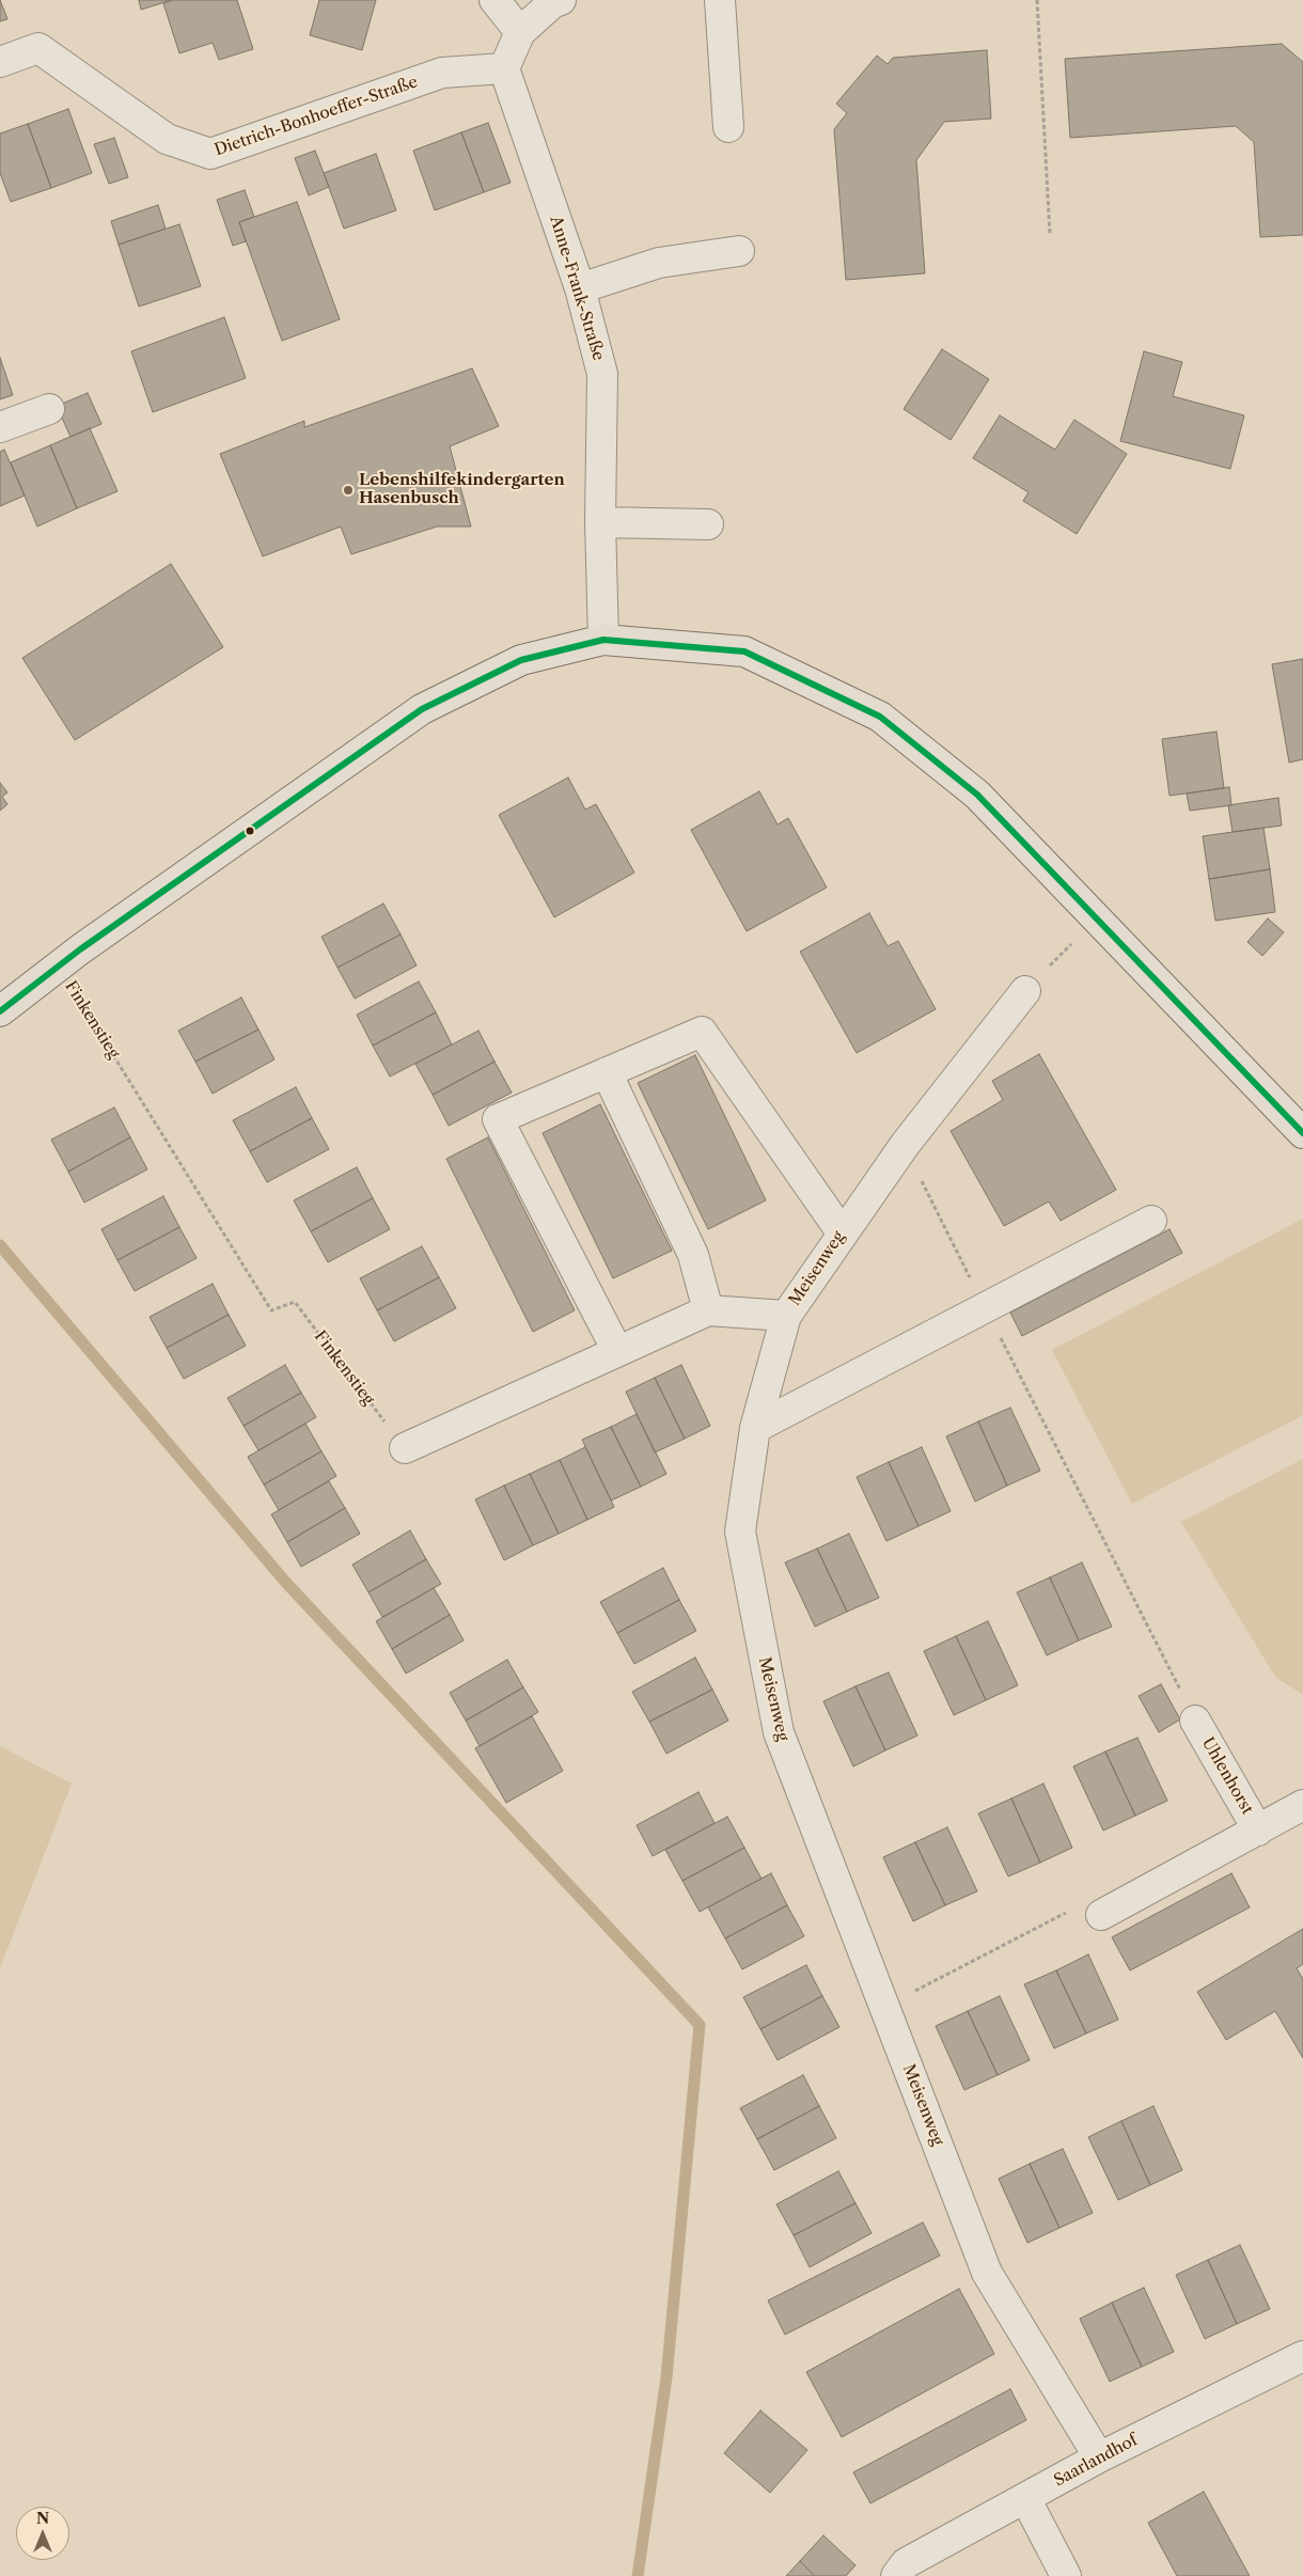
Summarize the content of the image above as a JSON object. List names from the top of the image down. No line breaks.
{"streets":{"street":["Dietrich-Bonhoeffer-Straße","Anne-Frank-Straße","Meisenweg","Uhlenhorst","Saarlandhof"],"path":["Finkenstieg"]},"crossings":[["Dietrich-Bonhoeffer-Straße","Anne-Frank-Straße"],["Meisenweg","Saarlandhof"]],"places":["Lebenshilfekindergarten Hasenbusch"],"north":"top"}
